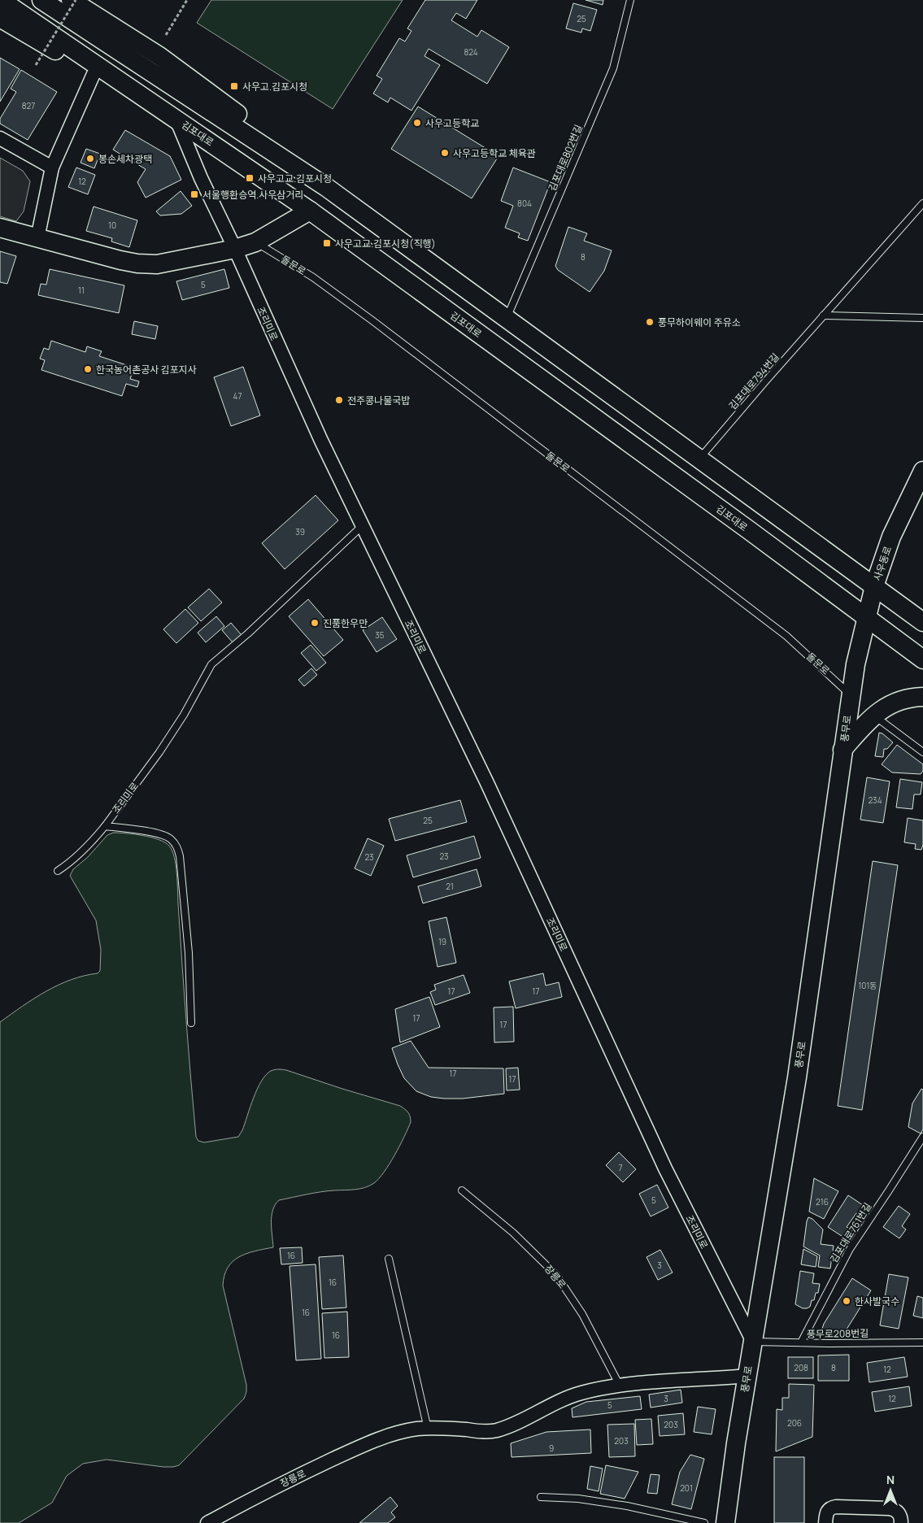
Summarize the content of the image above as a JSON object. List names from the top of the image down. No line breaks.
{"streets":{"main road":["김포대로","사우동로","풍무로"],"street":["조리미로","장릉로"],"lane":["김포대로802번길","돌문로","김포대로794번길","김포대로761번길","풍무로208번길"]},"crossings":[["김포대로","조리미로"],["김포대로","풍무로"],["돌문로","풍무로"],["조리미로","풍무로"],["조리미로","풍무로208번길"],["사우동로","풍무로"],["풍무로","장릉로"],["풍무로","풍무로208번길"],["김포대로761번길","풍무로208번길"]],"places":{"transit":["사우고.김포시청","사우고교.김포시청","서울행환승역.사우삼거리","사우고교.김포시청(직행)"],"other":["사우고등학교","사우고등학교 체육관","봉손세차광택","풍무하이웨이 주유소","한국농어촌공사 김포지사","전주콩나물국밥","진품한우만","한사발국수"]},"house_numbers":["25","824","827","12","804","10","8","5","11","47","39","35","234","25","23","23","21","19","101동","17","17","17","17","17","17","7","5","216","16","3","16","16","16","208","8","12","3","12","5","206","203","203","9","201"],"north":"top"}
